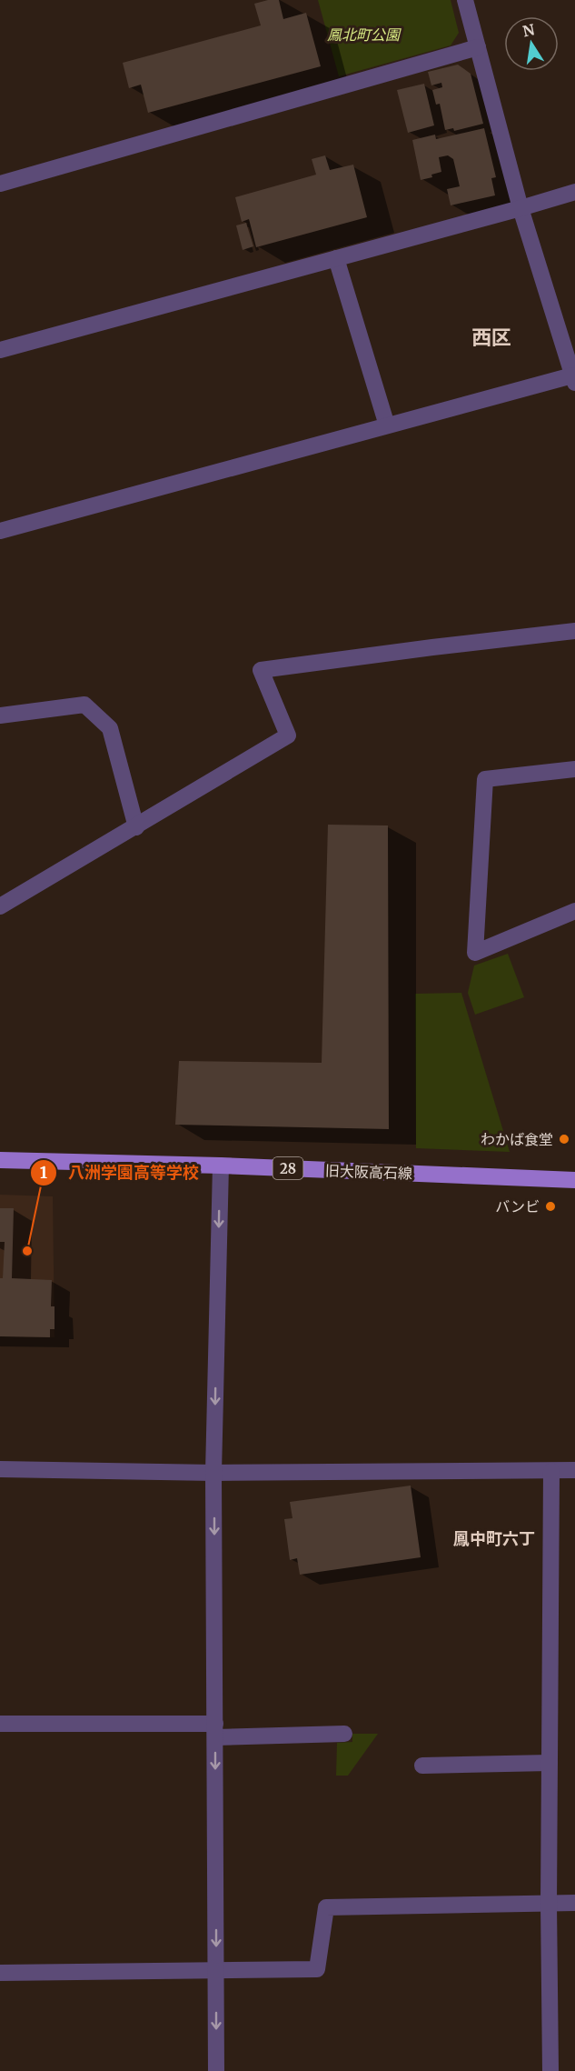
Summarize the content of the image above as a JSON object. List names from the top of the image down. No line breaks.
{"streets":{"main road":["28","旧大阪高石線"]},"districts":["西区","鳳中町六丁"],"parks":["鳳北町公園"],"places":["わかば食堂","バンビ","八洲学園高等学校"],"north":"top"}
